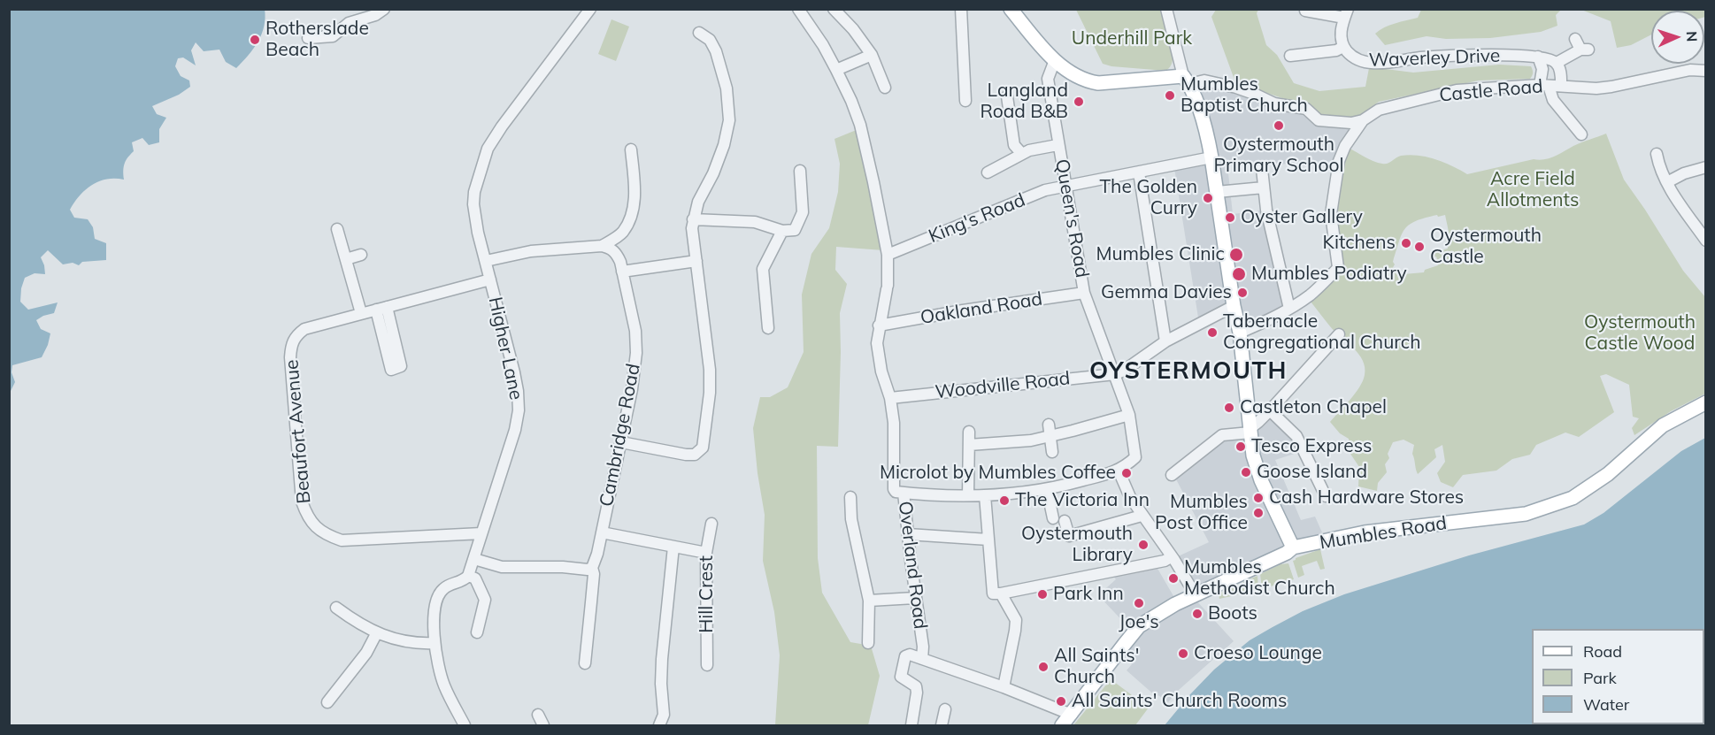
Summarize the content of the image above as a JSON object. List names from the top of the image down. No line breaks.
{"streets":{"main road":["Mumbles Road"],"street":["Waverley Drive","Castle Road","King's Road","Queen's Road","Oakland Road","Higher Lane","Woodville Road","Beaufort Avenue","Cambridge Road","Overland Road","Hill Crest"]},"crossings":[["King's Road","Queen's Road"],["King's Road","Overland Road"],["Queen's Road","Oakland Road"],["Queen's Road","Woodville Road"],["Oakland Road","Overland Road"],["Higher Lane","Beaufort Avenue"],["Woodville Road","Overland Road"]],"districts":["OYSTERMOUTH"],"parks":["Underhill Park","Acre Field Allotments","Oystermouth Castle Wood"],"places":["Rotherslade Beach","Mumbles Baptist Church","Langland Road B&B","Oystermouth Primary School","The Golden Curry","Oyster Gallery","Kitchens","Oystermouth Castle","Mumbles Clinic","Mumbles Podiatry","Gemma Davies","Tabernacle Congregational Church","Castleton Chapel","Tesco Express","Goose Island","Microlot by Mumbles Coffee","Cash Hardware Stores","The Victoria Inn","Mumbles Post Office","Oystermouth Library","Mumbles Methodist Church","Park Inn","Joe's","Boots","Croeso Lounge","All Saints' Church","All Saints' Church Rooms"],"legend":["Road","Park","Water"],"north":"right"}
